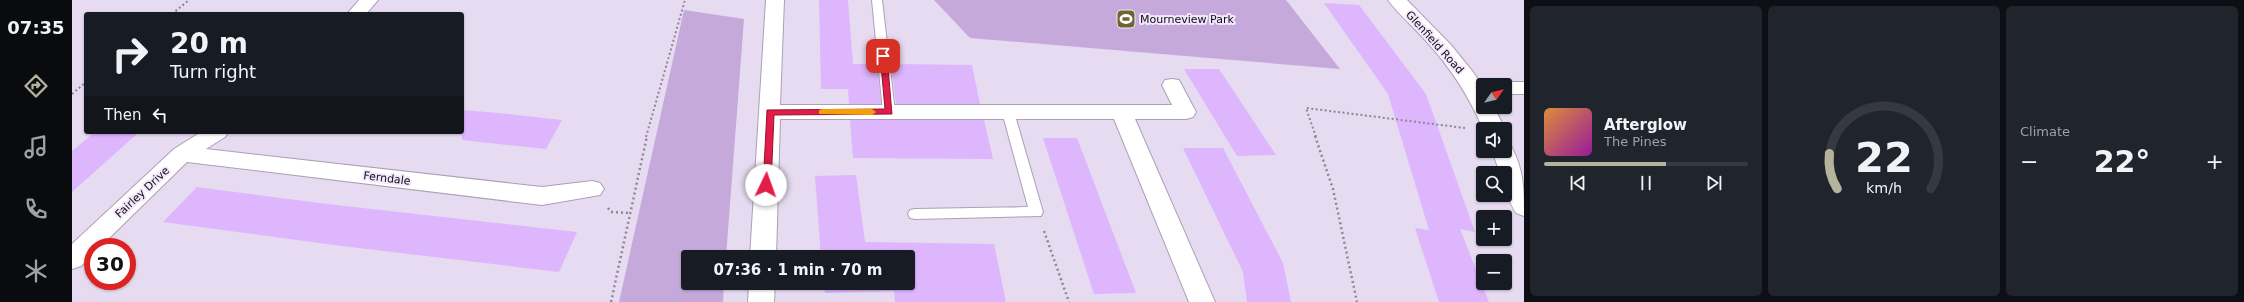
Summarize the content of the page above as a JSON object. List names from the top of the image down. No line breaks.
{"streets":{"street":["Glenfield Road","Ferndale","Fairley Drive"]},"crossings":[["Ferndale","Fairley Drive"]],"places":{"sports":["Mourneview Park"]},"north":"top right","page":{"tabs":"07:35","tile":"Climate","turn":["20 m","Turn right"],"map_buttons":["+","−"],"then":"Then","song":["Afterglow","The Pines"],"heat":["−","22°","+"],"limit":"30","trip":"07:36 · 1 min · 70 m","gauge":["22","km/h"]}}
